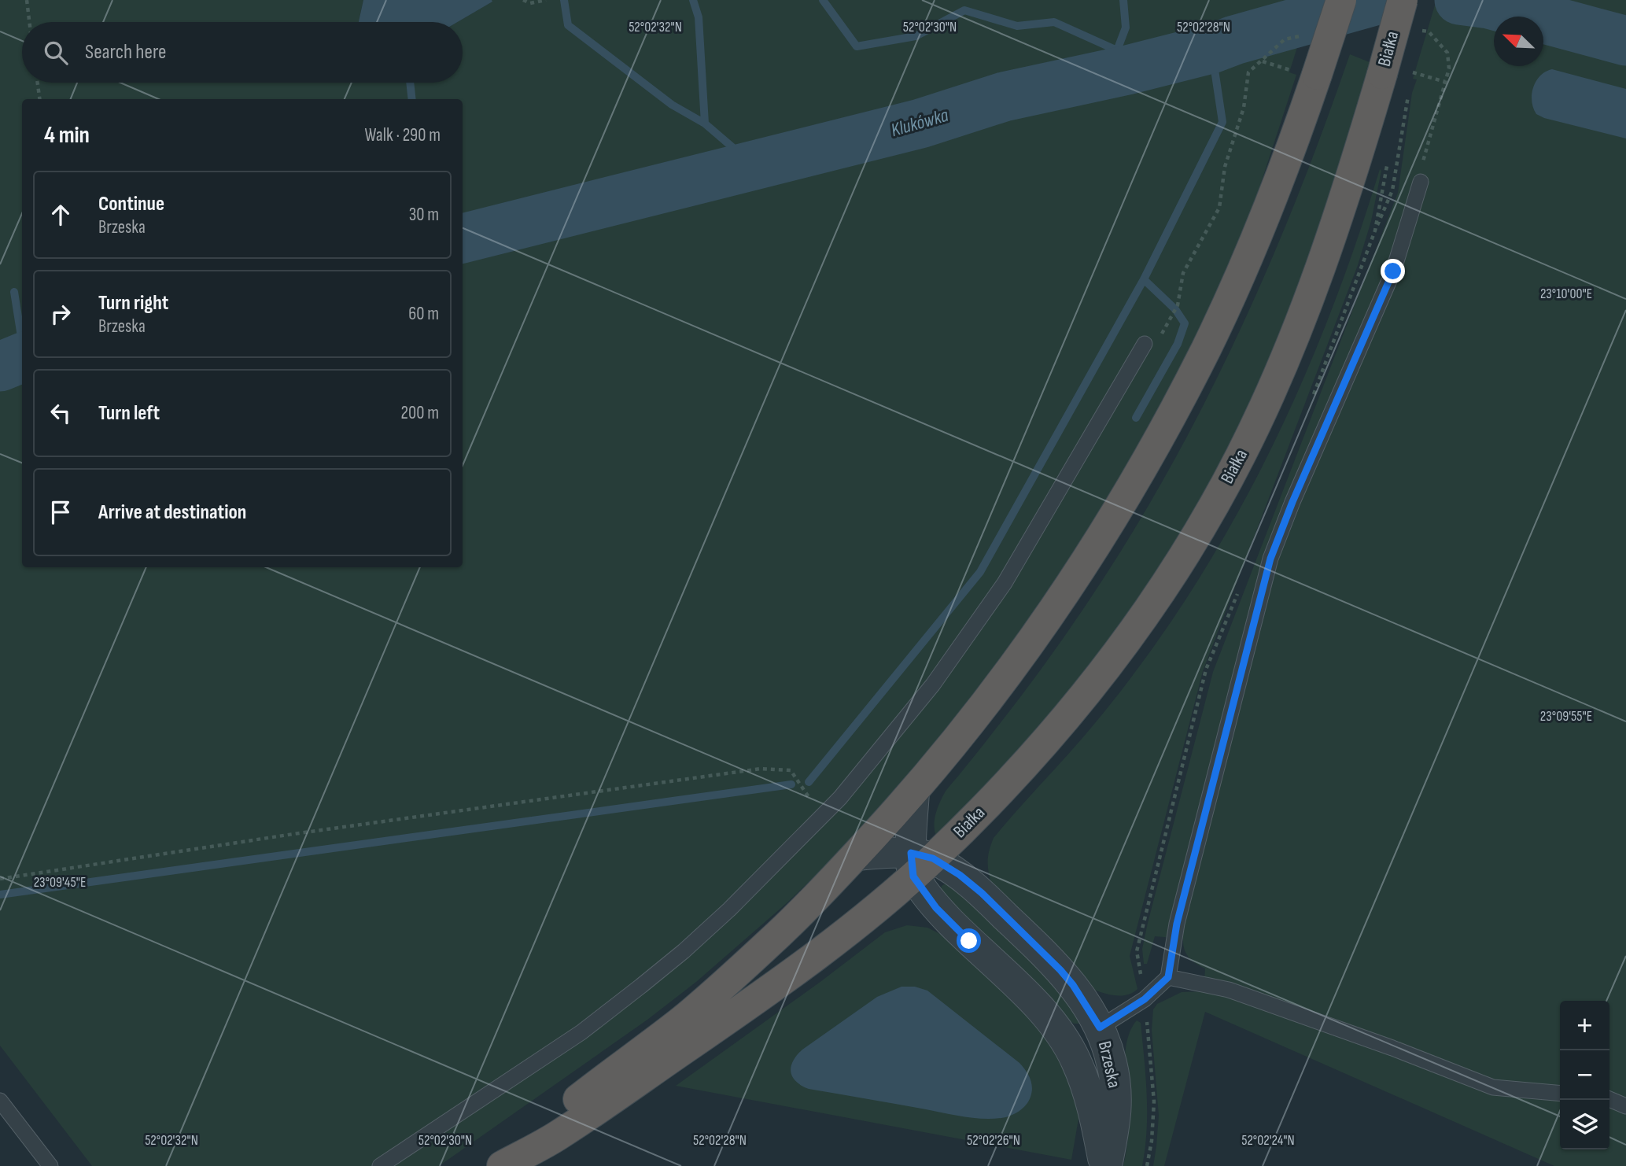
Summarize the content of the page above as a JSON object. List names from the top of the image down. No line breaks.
{"streets":{"highway":["Białka"],"street":["Brzeska"]},"crossings":[["Białka","Brzeska"]],"water":["Klukówka"],"north":"top left","page":{"search":"Search here","heading":["4 min","Walk · 290 m"],"list":[["Continue","Brzeska","30 m"],["Turn right","Brzeska","60 m"],["Turn left","200 m"],"Arrive at destination"],"map_buttons":["+","−"]},"coordinates":["52°02'32\"N","52°02'30\"N","52°02'28\"N","23°10'00\"E","23°09'55\"E","23°09'45\"E","52°02'26\"N","52°02'24\"N"]}
